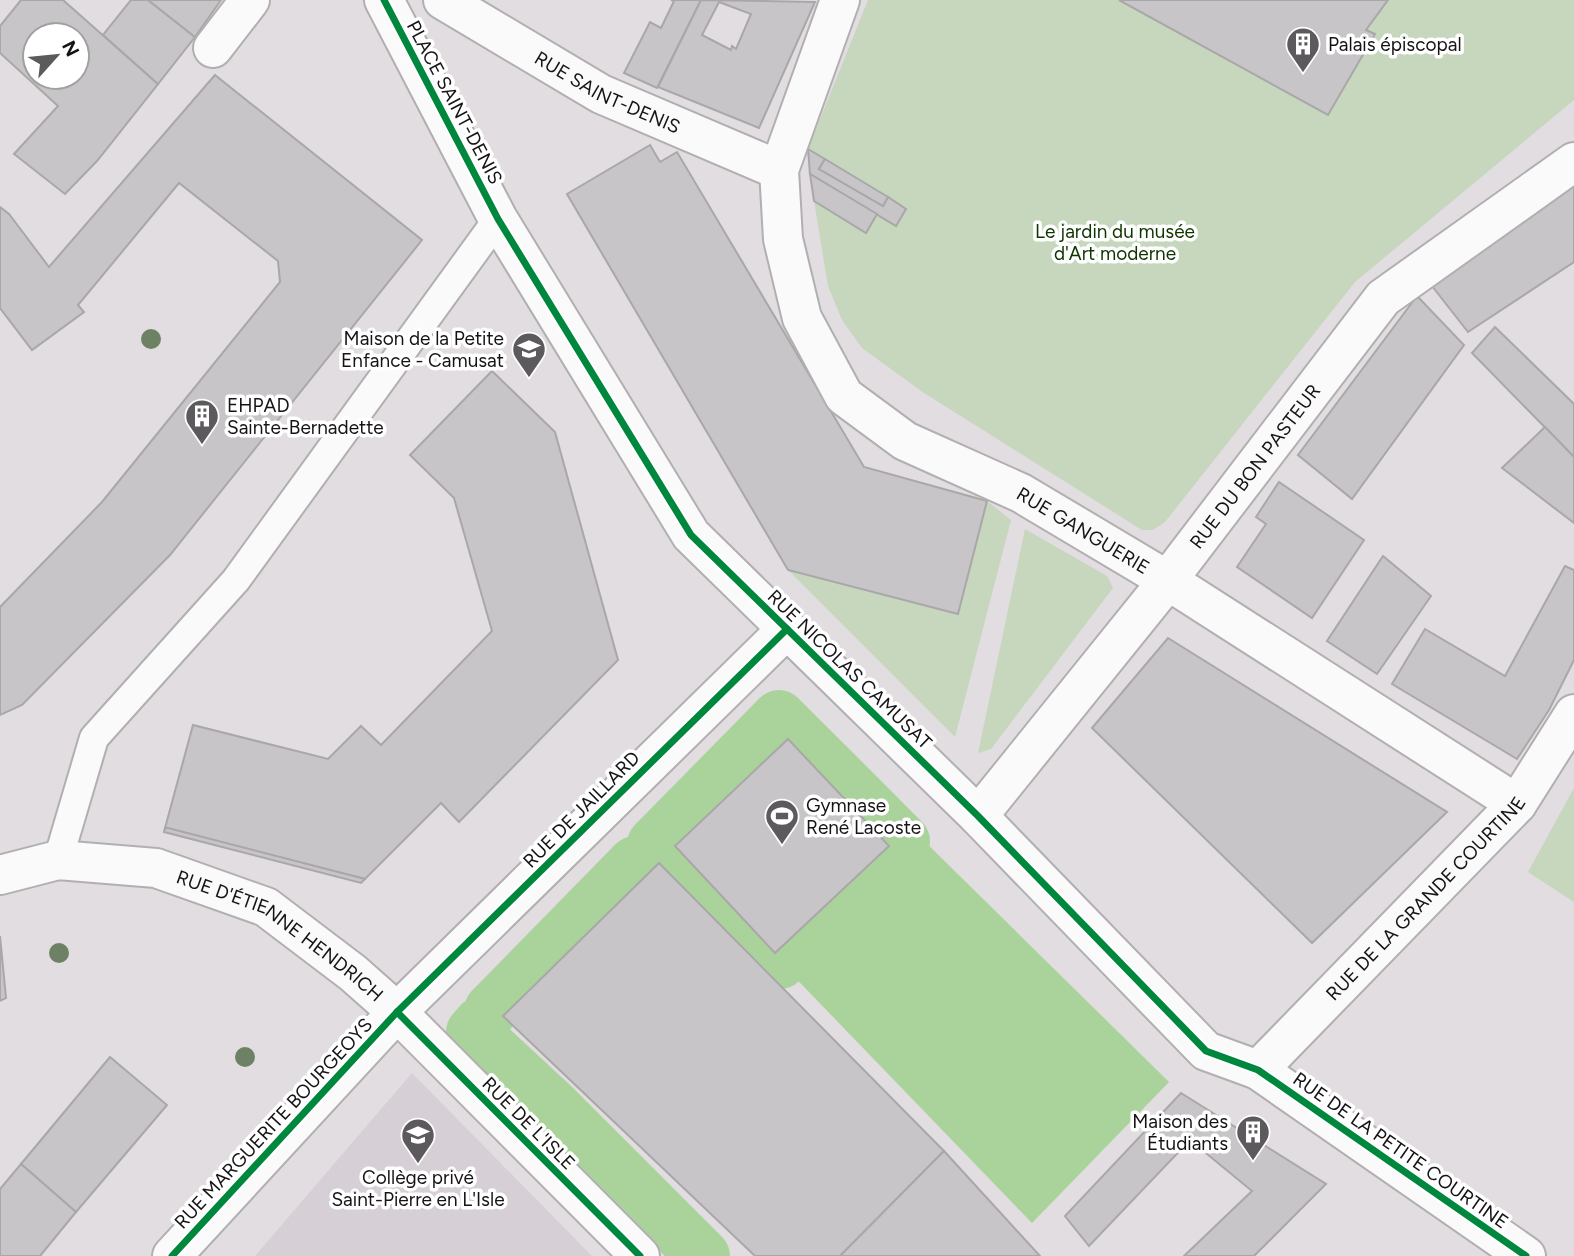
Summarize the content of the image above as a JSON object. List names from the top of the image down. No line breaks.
{"streets":{"street":["RUE SAINT-DENIS","PLACE SAINT-DENIS","RUE DU BON PASTEUR","RUE GANGUERIE","RUE NICOLAS CAMUSAT","RUE DE JAILLARD","RUE DE LA GRANDE COURTINE","RUE D'ÉTIENNE HENDRICH","RUE MARGUERITE BOURGEOYS","RUE DE L'ISLE","RUE DE LA PETITE COURTINE"]},"crossings":[["RUE SAINT-DENIS","RUE GANGUERIE"],["PLACE SAINT-DENIS","RUE NICOLAS CAMUSAT"],["RUE DU BON PASTEUR","RUE GANGUERIE"],["RUE DU BON PASTEUR","RUE NICOLAS CAMUSAT"],["RUE GANGUERIE","RUE DE LA GRANDE COURTINE"],["RUE NICOLAS CAMUSAT","RUE DE JAILLARD"],["RUE NICOLAS CAMUSAT","RUE DE LA GRANDE COURTINE"],["RUE NICOLAS CAMUSAT","RUE DE LA PETITE COURTINE"],["RUE DE JAILLARD","RUE D'ÉTIENNE HENDRICH"],["RUE DE JAILLARD","RUE MARGUERITE BOURGEOYS"],["RUE DE JAILLARD","RUE DE L'ISLE"],["RUE DE LA GRANDE COURTINE","RUE DE LA PETITE COURTINE"],["RUE D'ÉTIENNE HENDRICH","RUE MARGUERITE BOURGEOYS"],["RUE D'ÉTIENNE HENDRICH","RUE DE L'ISLE"],["RUE MARGUERITE BOURGEOYS","RUE DE L'ISLE"]],"parks":["Le jardin du musée d'Art moderne"],"places":{"building":["Palais épiscopal","EHPAD Sainte-Bernadette","Maison des Étudiants"],"school or university":["Maison de la Petite Enfance - Camusat","Collège privé Saint-Pierre en L'Isle"],"sports":["Gymnase René Lacoste"]},"north":"top right"}
